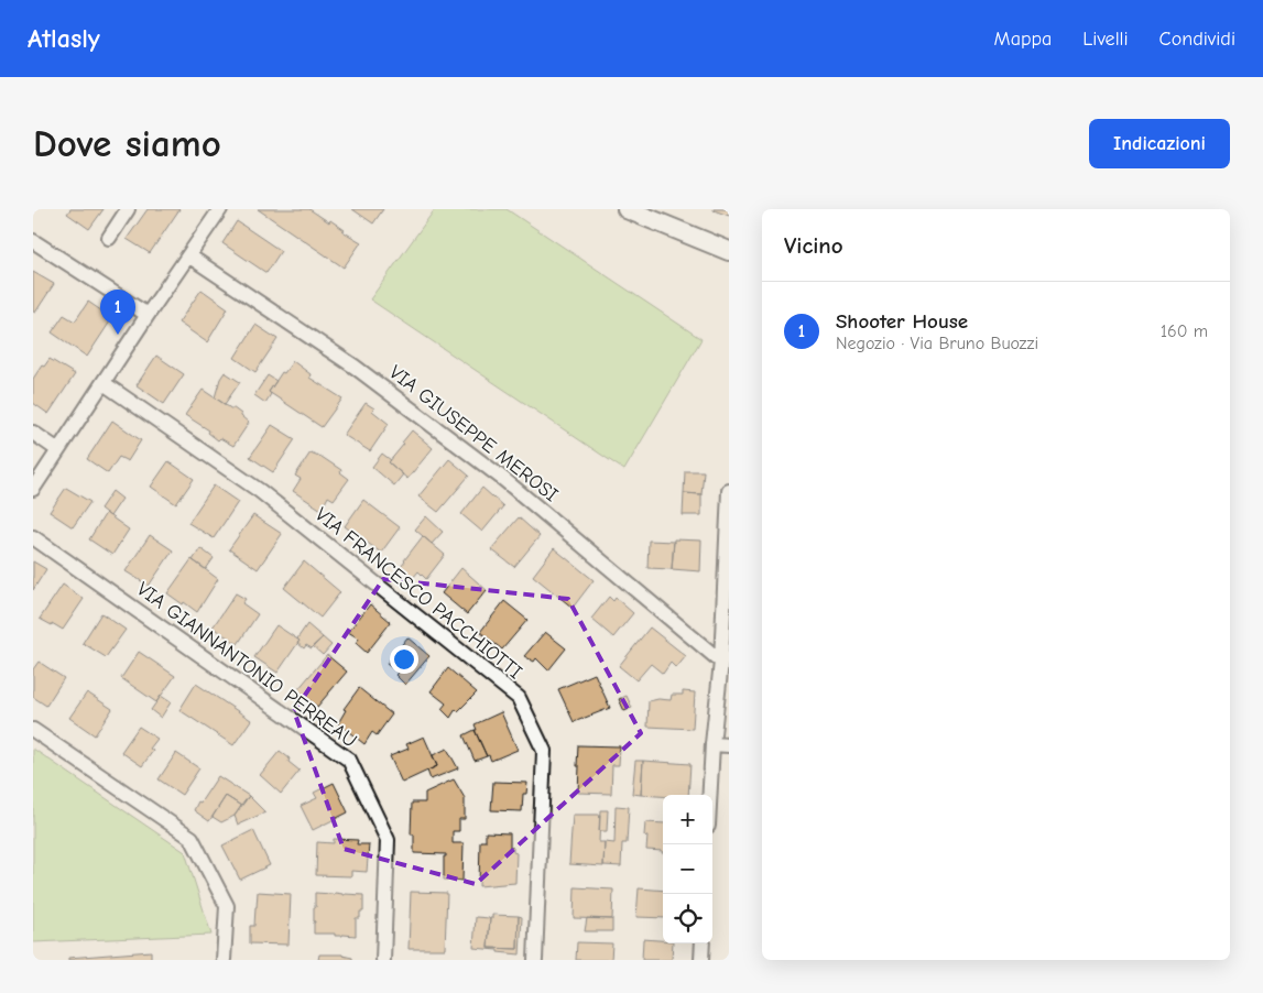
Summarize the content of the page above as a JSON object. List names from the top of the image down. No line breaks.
{"streets":{"street":["VIA GIUSEPPE MEROSI","VIA FRANCESCO PACCHIOTTI","VIA GIANNANTONIO PERREAU"]},"page":{"header":"Atlasly","nav":["Mappa","Livelli","Condividi"],"buttons":"Indicazioni","title":"Dove siamo","heading":"Vicino","list":[{"mark":"1","name":"Shooter House","note":"Negozio · Via Bruno Buozzi","value":"160 m"}],"pins":"1","map_buttons":["+","−"]}}
